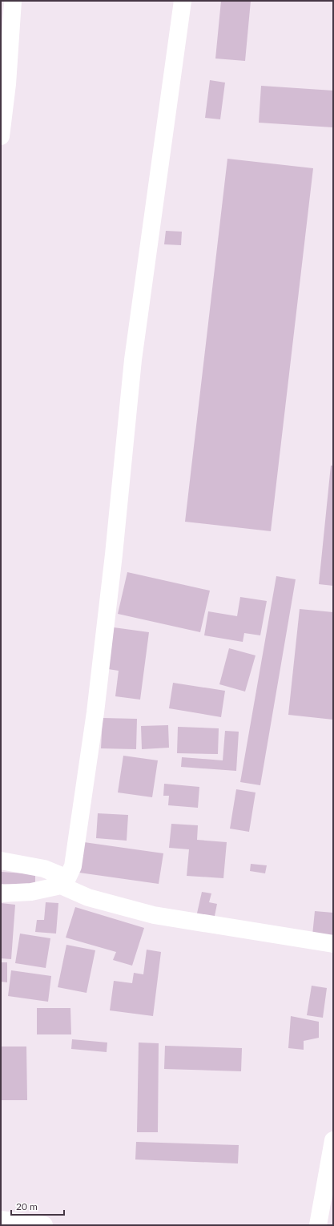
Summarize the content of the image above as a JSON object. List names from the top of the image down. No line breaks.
{"scale_bar":"20 m"}
